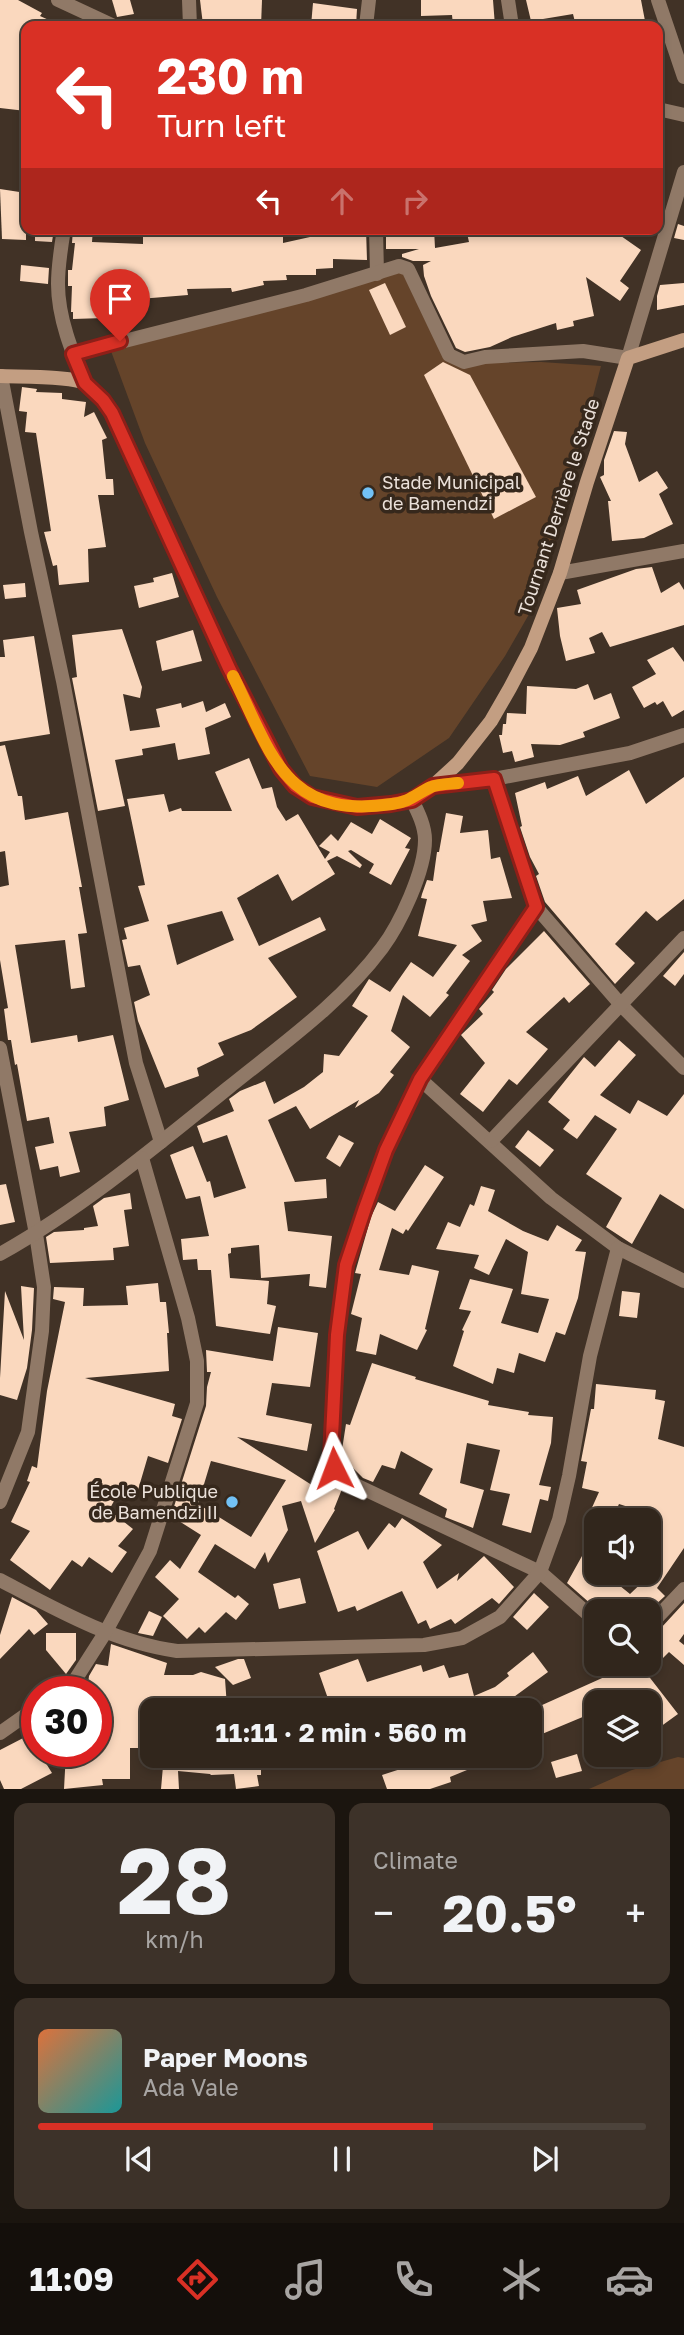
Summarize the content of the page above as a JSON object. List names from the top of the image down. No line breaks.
{"streets":{"street":["Tournant Derrière le Stade"]},"places":["Stade Municipal de Bamendzi","École Publique de Bamendzi II"],"page":{"turn":["230 m","Turn left"],"limit":"30","trip":"11:11 · 2 min · 560 m","tile":[["28","km/h"],"Climate"],"heat":["−","20.5°","+"],"song":["Paper Moons","Ada Vale"],"tabs":"11:09"}}
